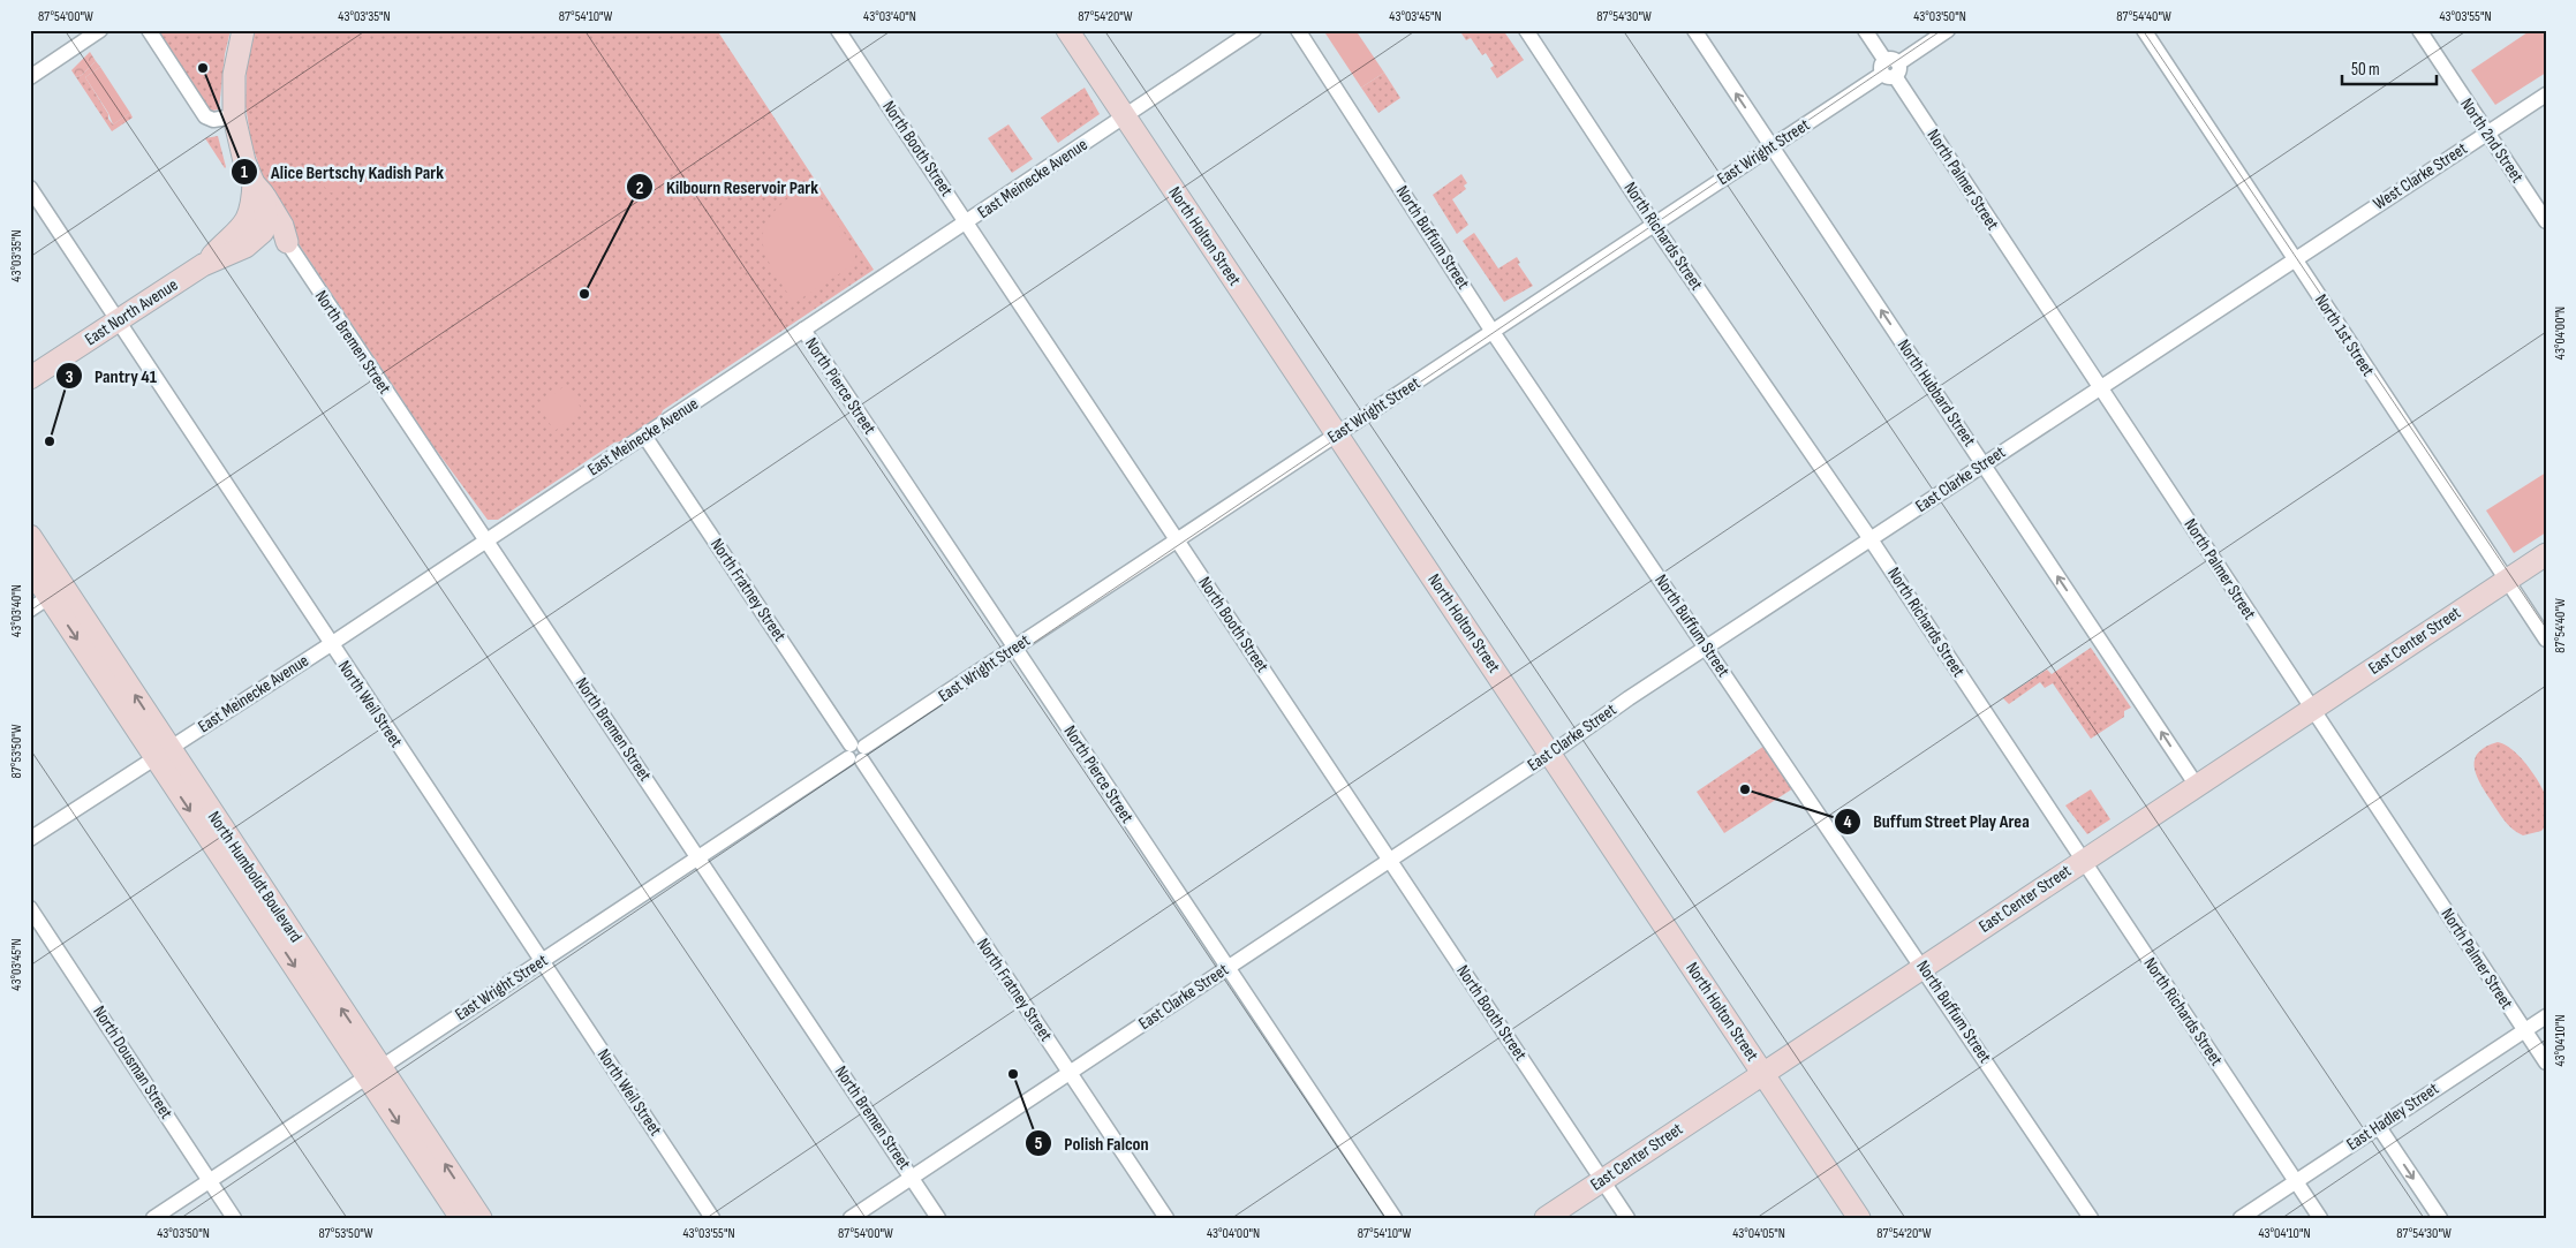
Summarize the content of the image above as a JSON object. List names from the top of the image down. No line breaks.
{"streets":{"main road":["North Holton Street","East North Avenue","East Center Street","North Humboldt Boulevard"],"street":["North 2nd Street","North Booth Street","East Wright Street","West Clarke Street","East Meinecke Avenue","North Palmer Street","North Richards Street","North Buffum Street","North 1st Street","North Bremen Street","North Pierce Street","North Hubbard Street","East Clarke Street","North Fratney Street","North Weil Street","North Dousman Street","East Hadley Street"]},"crossings":[["North 2nd Street","West Clarke Street"],["North Booth Street","East Wright Street"],["North Booth Street","East Meinecke Avenue"],["North Booth Street","East Clarke Street"],["North Booth Street","East Center Street"],["East Wright Street","North Palmer Street"],["East Wright Street","North Holton Street"],["East Wright Street","North Richards Street"],["East Wright Street","North Buffum Street"],["East Wright Street","North Bremen Street"],["East Wright Street","North Pierce Street"],["East Wright Street","North Hubbard Street"],["East Wright Street","North Fratney Street"],["East Wright Street","North Weil Street"],["East Wright Street","North Humboldt Boulevard"],["East Wright Street","North Dousman Street"],["West Clarke Street","North 1st Street"],["West Clarke Street","East Clarke Street"],["East Meinecke Avenue","North Holton Street"],["East Meinecke Avenue","North Bremen Street"],["East Meinecke Avenue","North Pierce Street"],["East Meinecke Avenue","North Fratney Street"],["East Meinecke Avenue","North Weil Street"],["East Meinecke Avenue","North Humboldt Boulevard"],["North Palmer Street","East Clarke Street"],["North Palmer Street","East Center Street"],["North Palmer Street","East Hadley Street"],["North Holton Street","East Clarke Street"],["North Holton Street","East Center Street"],["North Richards Street","East Clarke Street"],["North Richards Street","East Center Street"],["North Richards Street","East Hadley Street"],["North Buffum Street","East Clarke Street"],["North Buffum Street","East Center Street"],["East North Avenue","North Weil Street"],["North 1st Street","East Clarke Street"],["North 1st Street","East Center Street"],["North Bremen Street","East Clarke Street"],["North Pierce Street","East Clarke Street"],["North Hubbard Street","East Clarke Street"],["North Hubbard Street","East Center Street"],["East Clarke Street","North Fratney Street"]],"one_way":["North Hubbard Street"],"places":["Alice Bertschy Kadish Park","Kilbourn Reservoir Park","Pantry 41","Buffum Street Play Area","Polish Falcon"],"scale_bar":"50 m","coordinates":["87°54'00\"W","43°03'35\"N","87°54'10\"W","43°03'40\"N","87°54'20\"W","43°03'45\"N","87°54'30\"W","43°03'50\"N","87°54'40\"W","43°03'55\"N","43°04'00\"N","87°53'50\"W","43°04'10\"N","43°04'05\"N"]}
